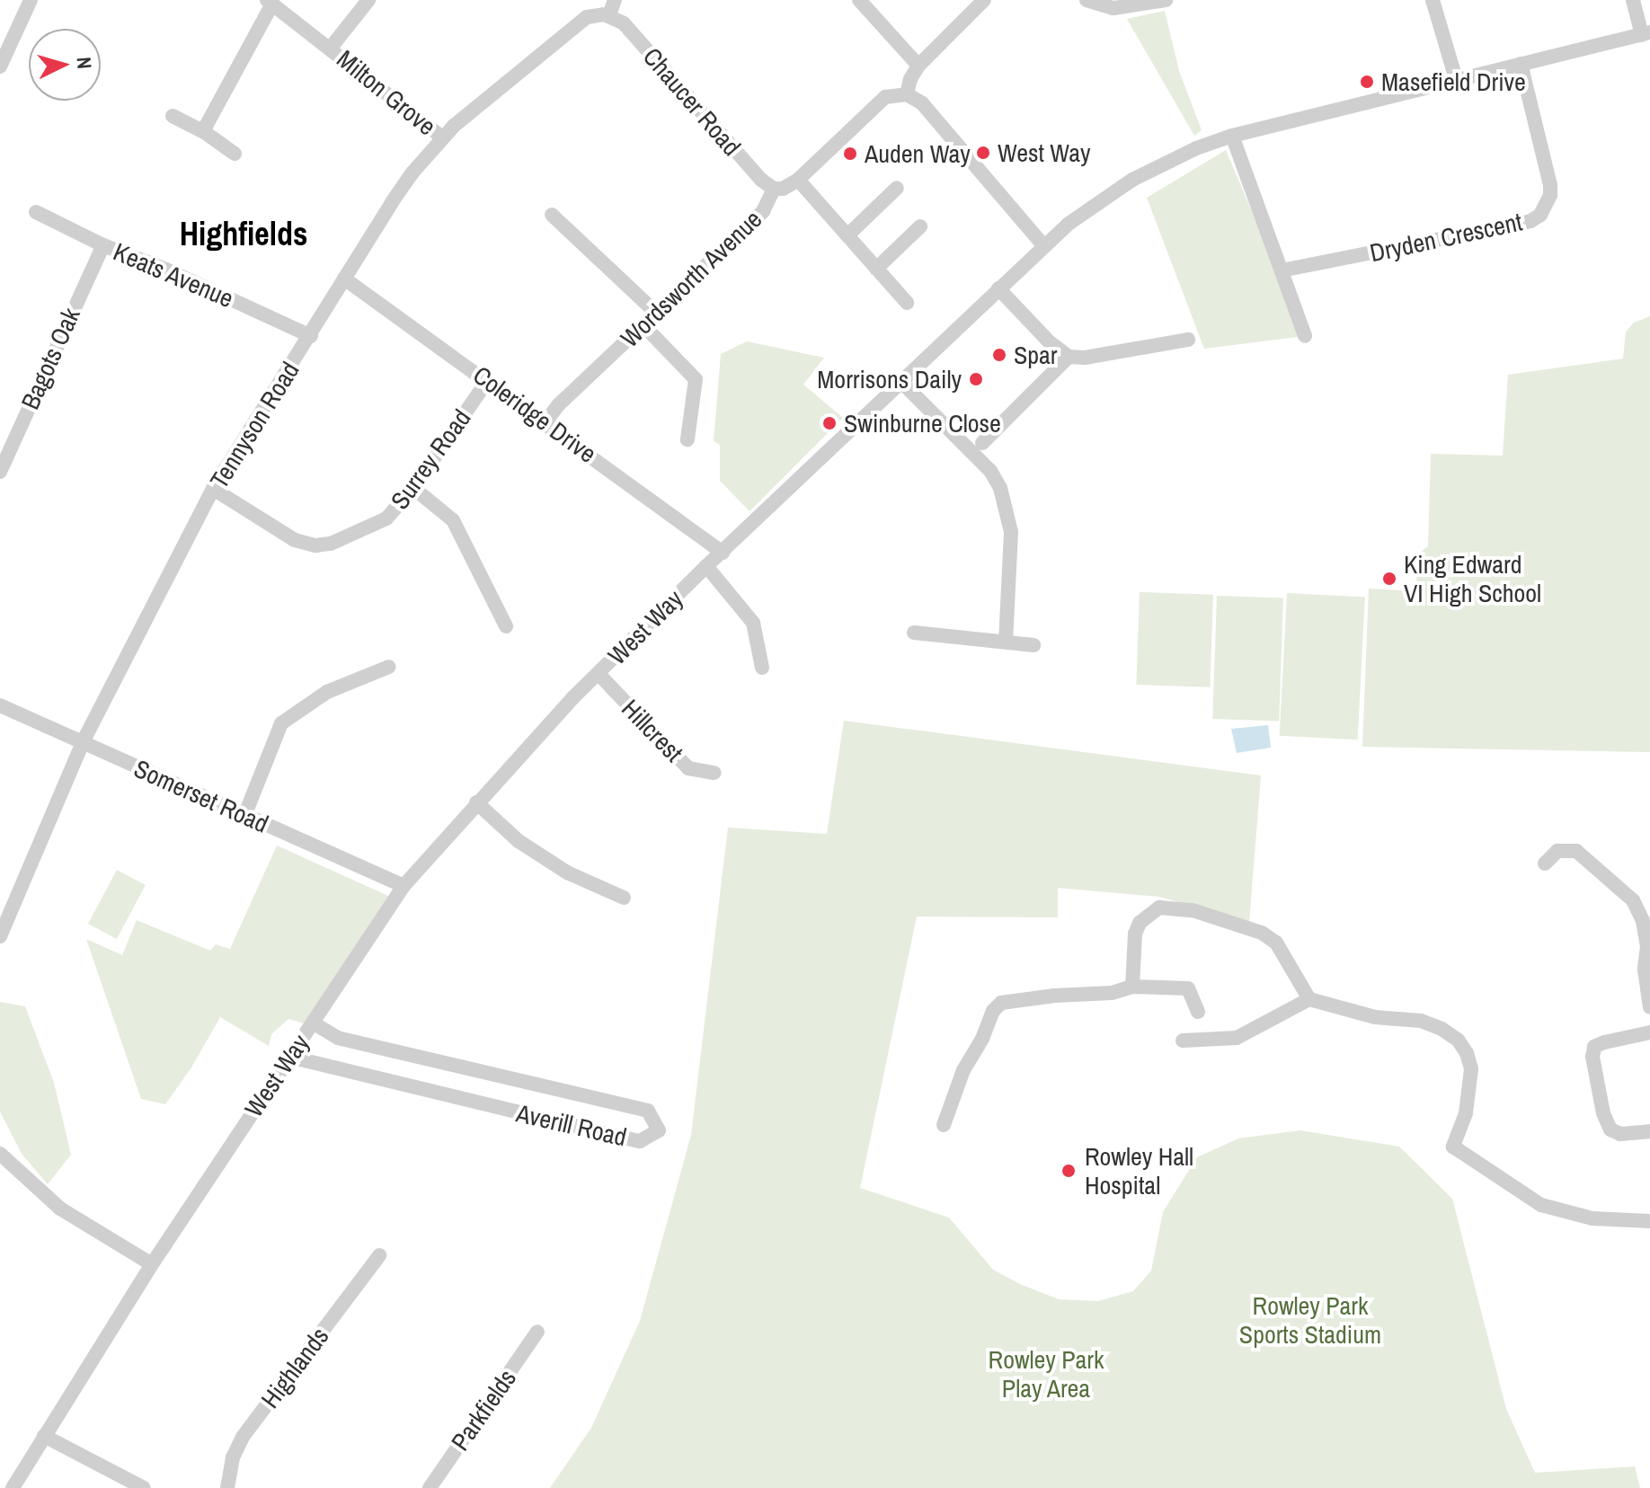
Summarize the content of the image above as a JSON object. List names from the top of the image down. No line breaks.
{"streets":{"street":["Milton Grove","Chaucer Road","Dryden Crescent","Keats Avenue","Wordsworth Avenue","Bagots Oak","Coleridge Drive","Tennyson Road","Surrey Road","West Way","Hillcrest","Somerset Road","Averill Road","Highlands","Parkfields"]},"crossings":[["Milton Grove","Tennyson Road"],["Chaucer Road","Wordsworth Avenue"],["Chaucer Road","Tennyson Road"],["Dryden Crescent","West Way"],["Keats Avenue","Bagots Oak"],["Keats Avenue","Tennyson Road"],["Wordsworth Avenue","Coleridge Drive"],["Coleridge Drive","Tennyson Road"],["Coleridge Drive","Surrey Road"],["Coleridge Drive","West Way"],["Tennyson Road","Surrey Road"],["Tennyson Road","Somerset Road"],["West Way","Hillcrest"],["West Way","Somerset Road"],["West Way","Averill Road"]],"districts":["Highfields"],"parks":["Rowley Park Sports Stadium","Rowley Park Play Area"],"places":["Masefield Drive","West Way","Auden Way","Spar","Morrisons Daily","Swinburne Close","King Edward VI High School","Rowley Hall Hospital"],"north":"right"}
